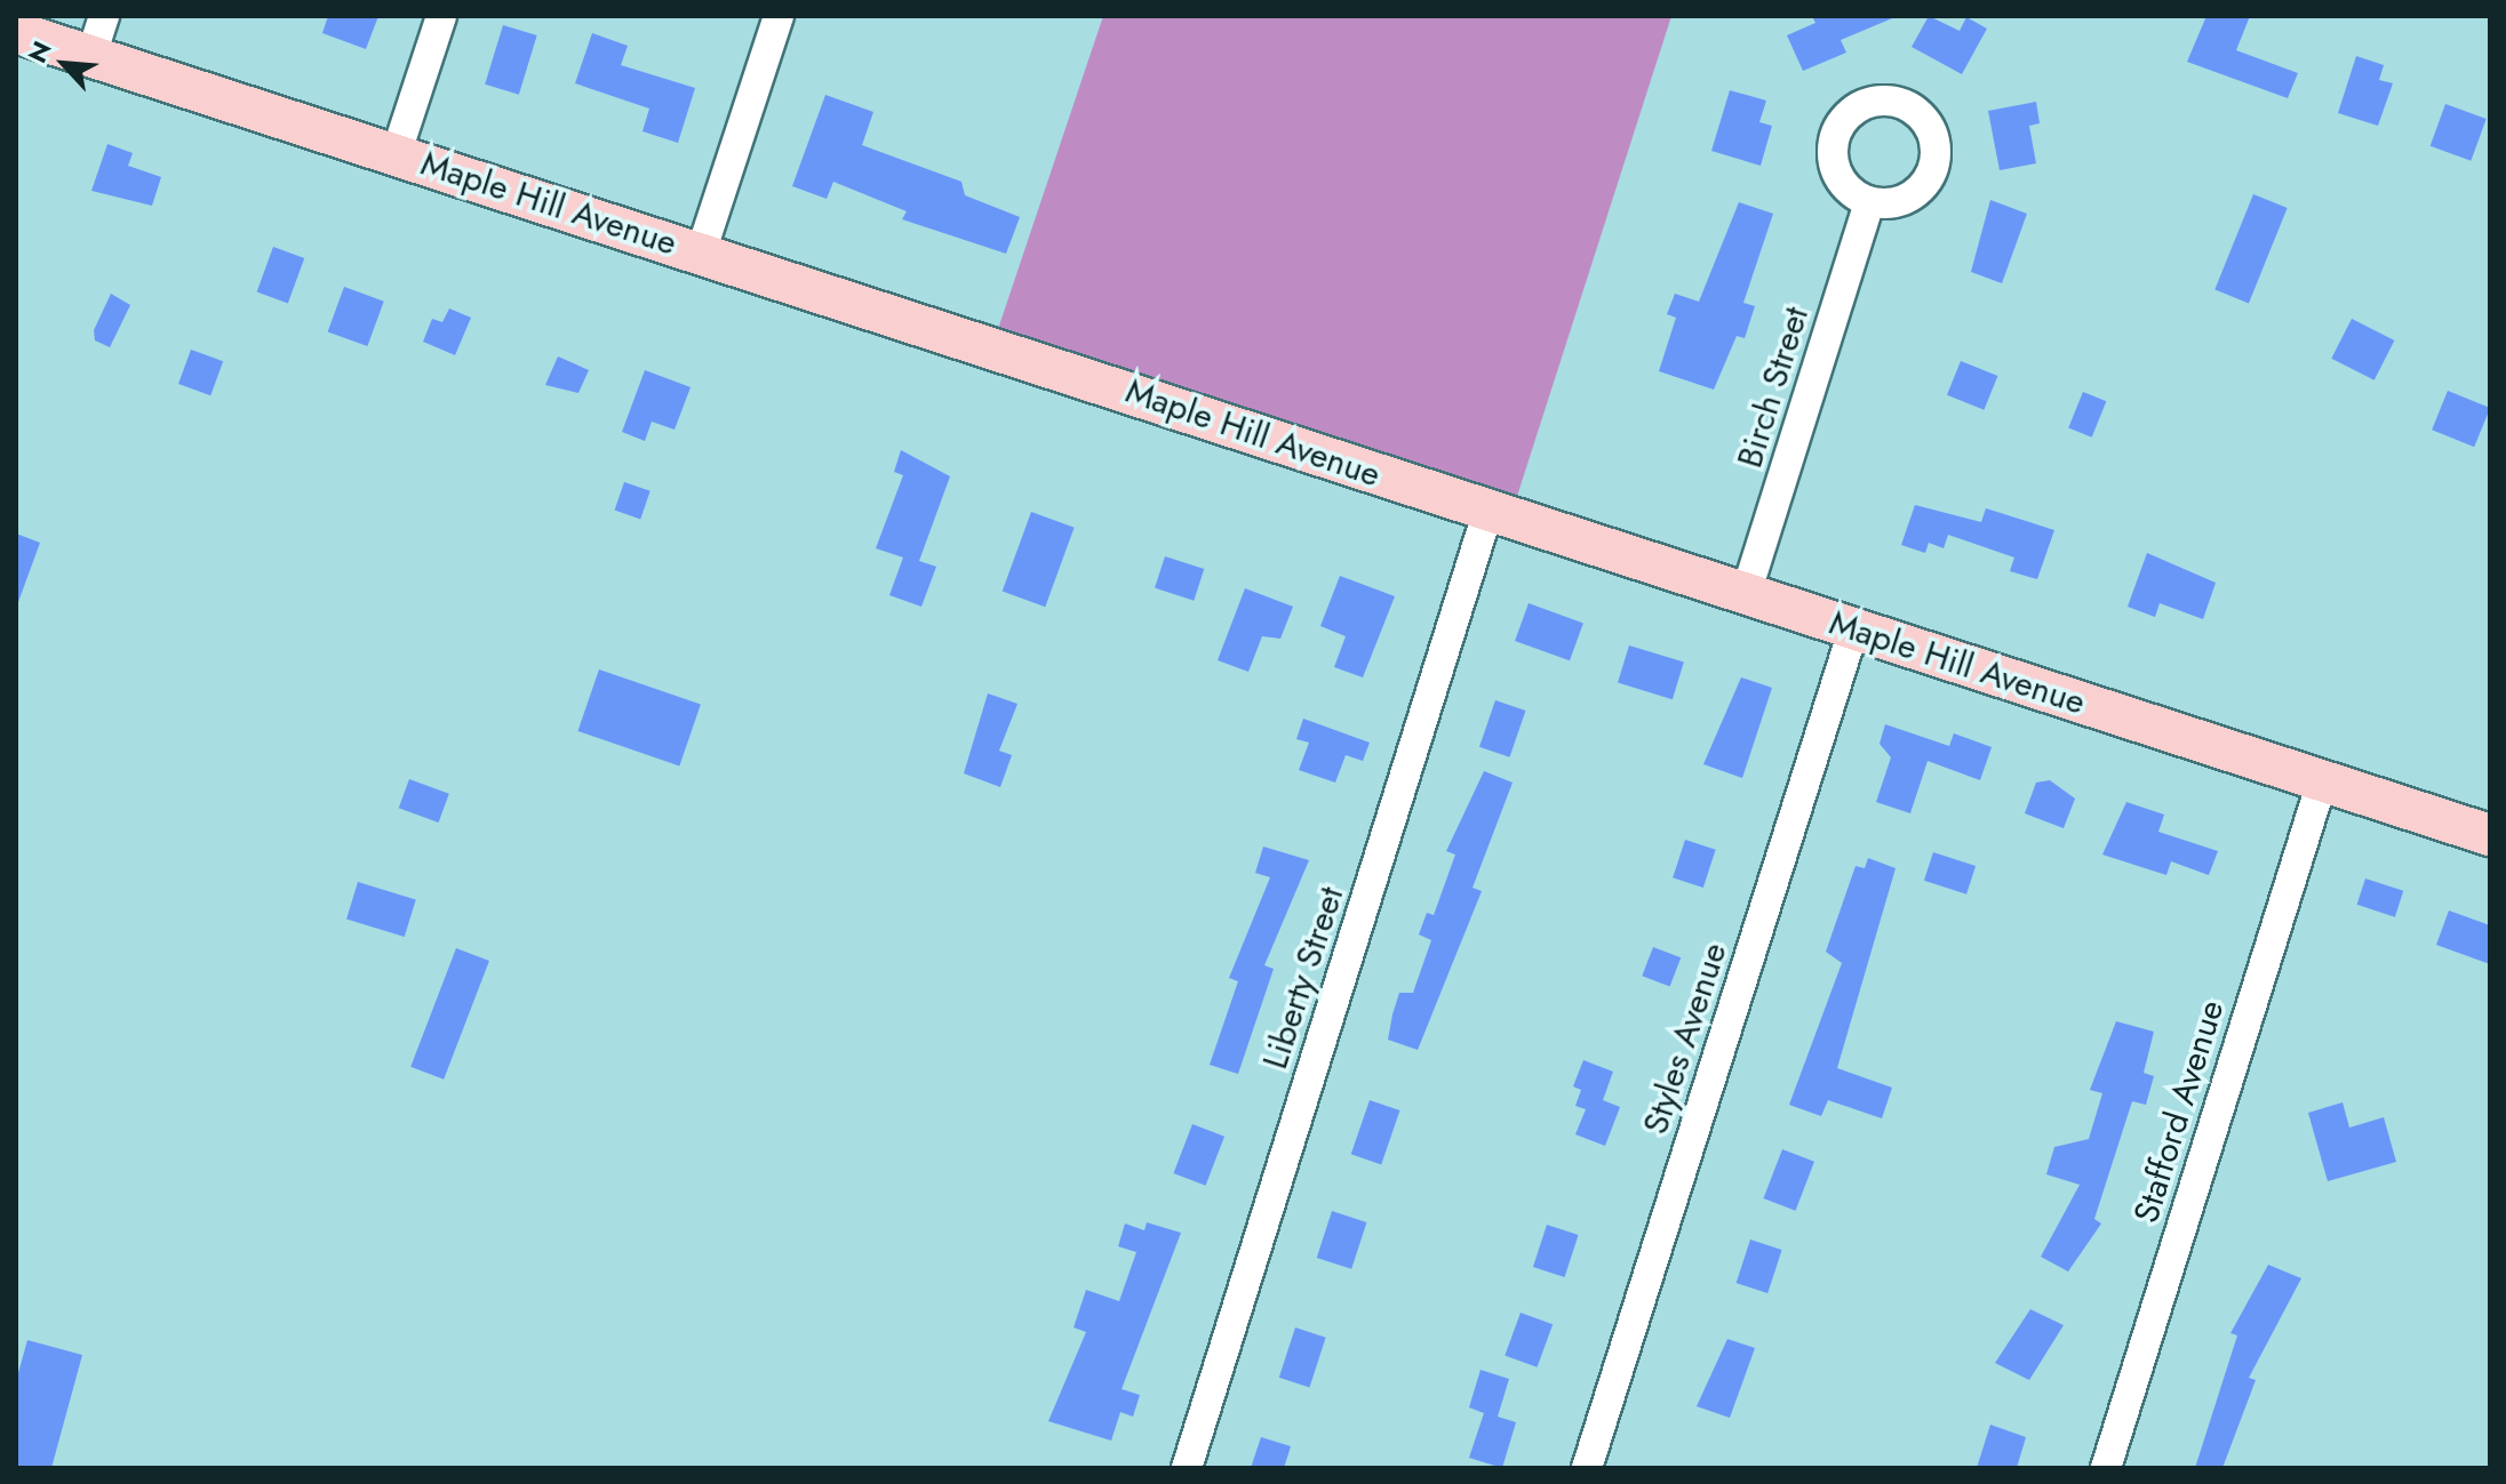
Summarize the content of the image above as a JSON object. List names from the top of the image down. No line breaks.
{"streets":{"street":["Maple Hill Avenue","Birch Street","Liberty Street","Styles Avenue","Stafford Avenue"]},"crossings":[["Maple Hill Avenue","Birch Street"],["Maple Hill Avenue","Liberty Street"],["Maple Hill Avenue","Styles Avenue"],["Maple Hill Avenue","Stafford Avenue"]],"north":"top left"}
